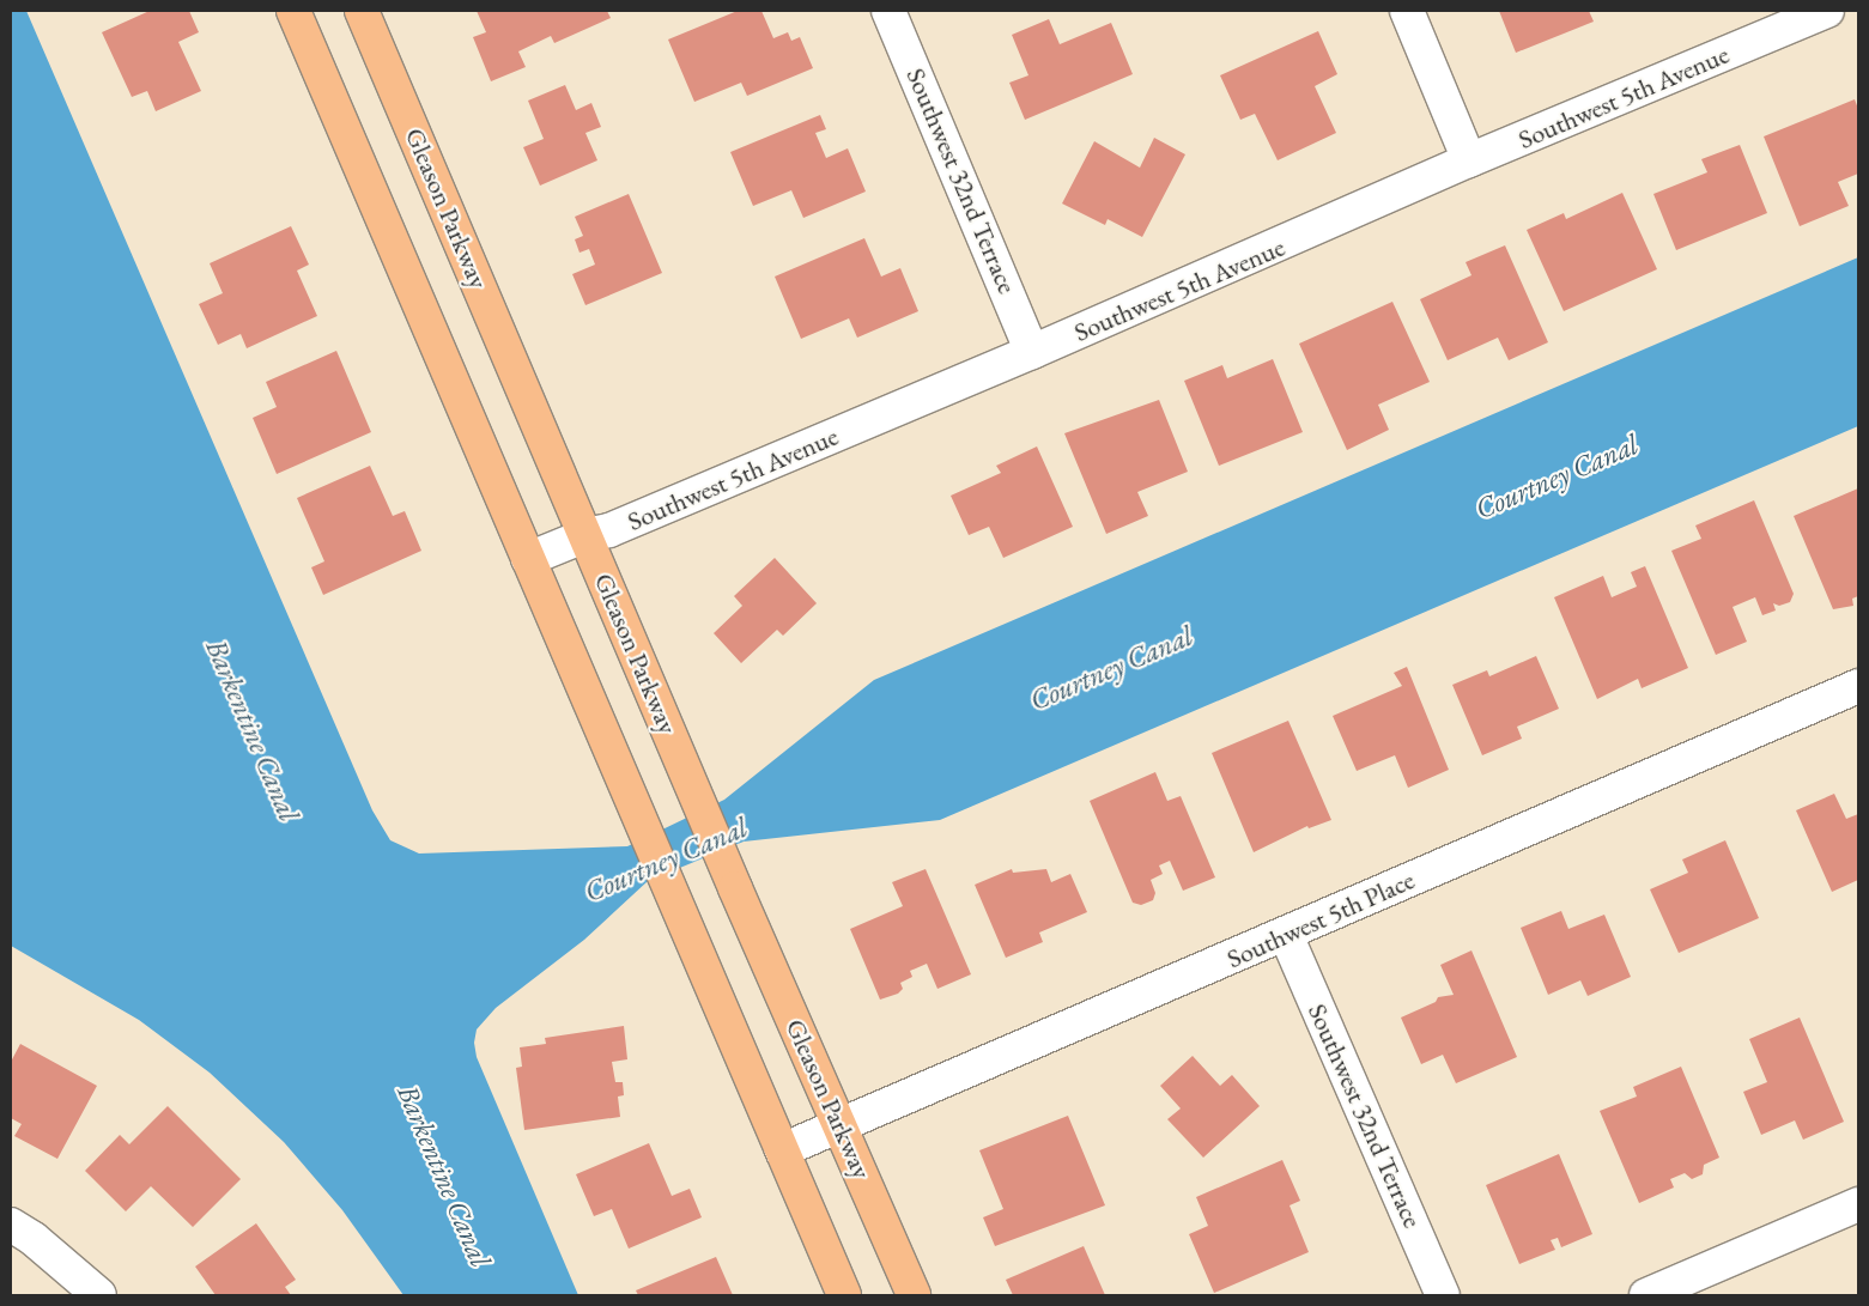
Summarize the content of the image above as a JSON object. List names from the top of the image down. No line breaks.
{"streets":{"main road":["Gleason Parkway"],"street":["Southwest 5th Avenue","Southwest 32nd Terrace","Southwest 5th Place"]},"crossings":[["Southwest 5th Avenue","Southwest 32nd Terrace"],["Southwest 5th Avenue","Gleason Parkway"],["Southwest 32nd Terrace","Southwest 5th Place"],["Gleason Parkway","Southwest 5th Place"]],"water":["Courtney Canal","Barkentine Canal"]}
